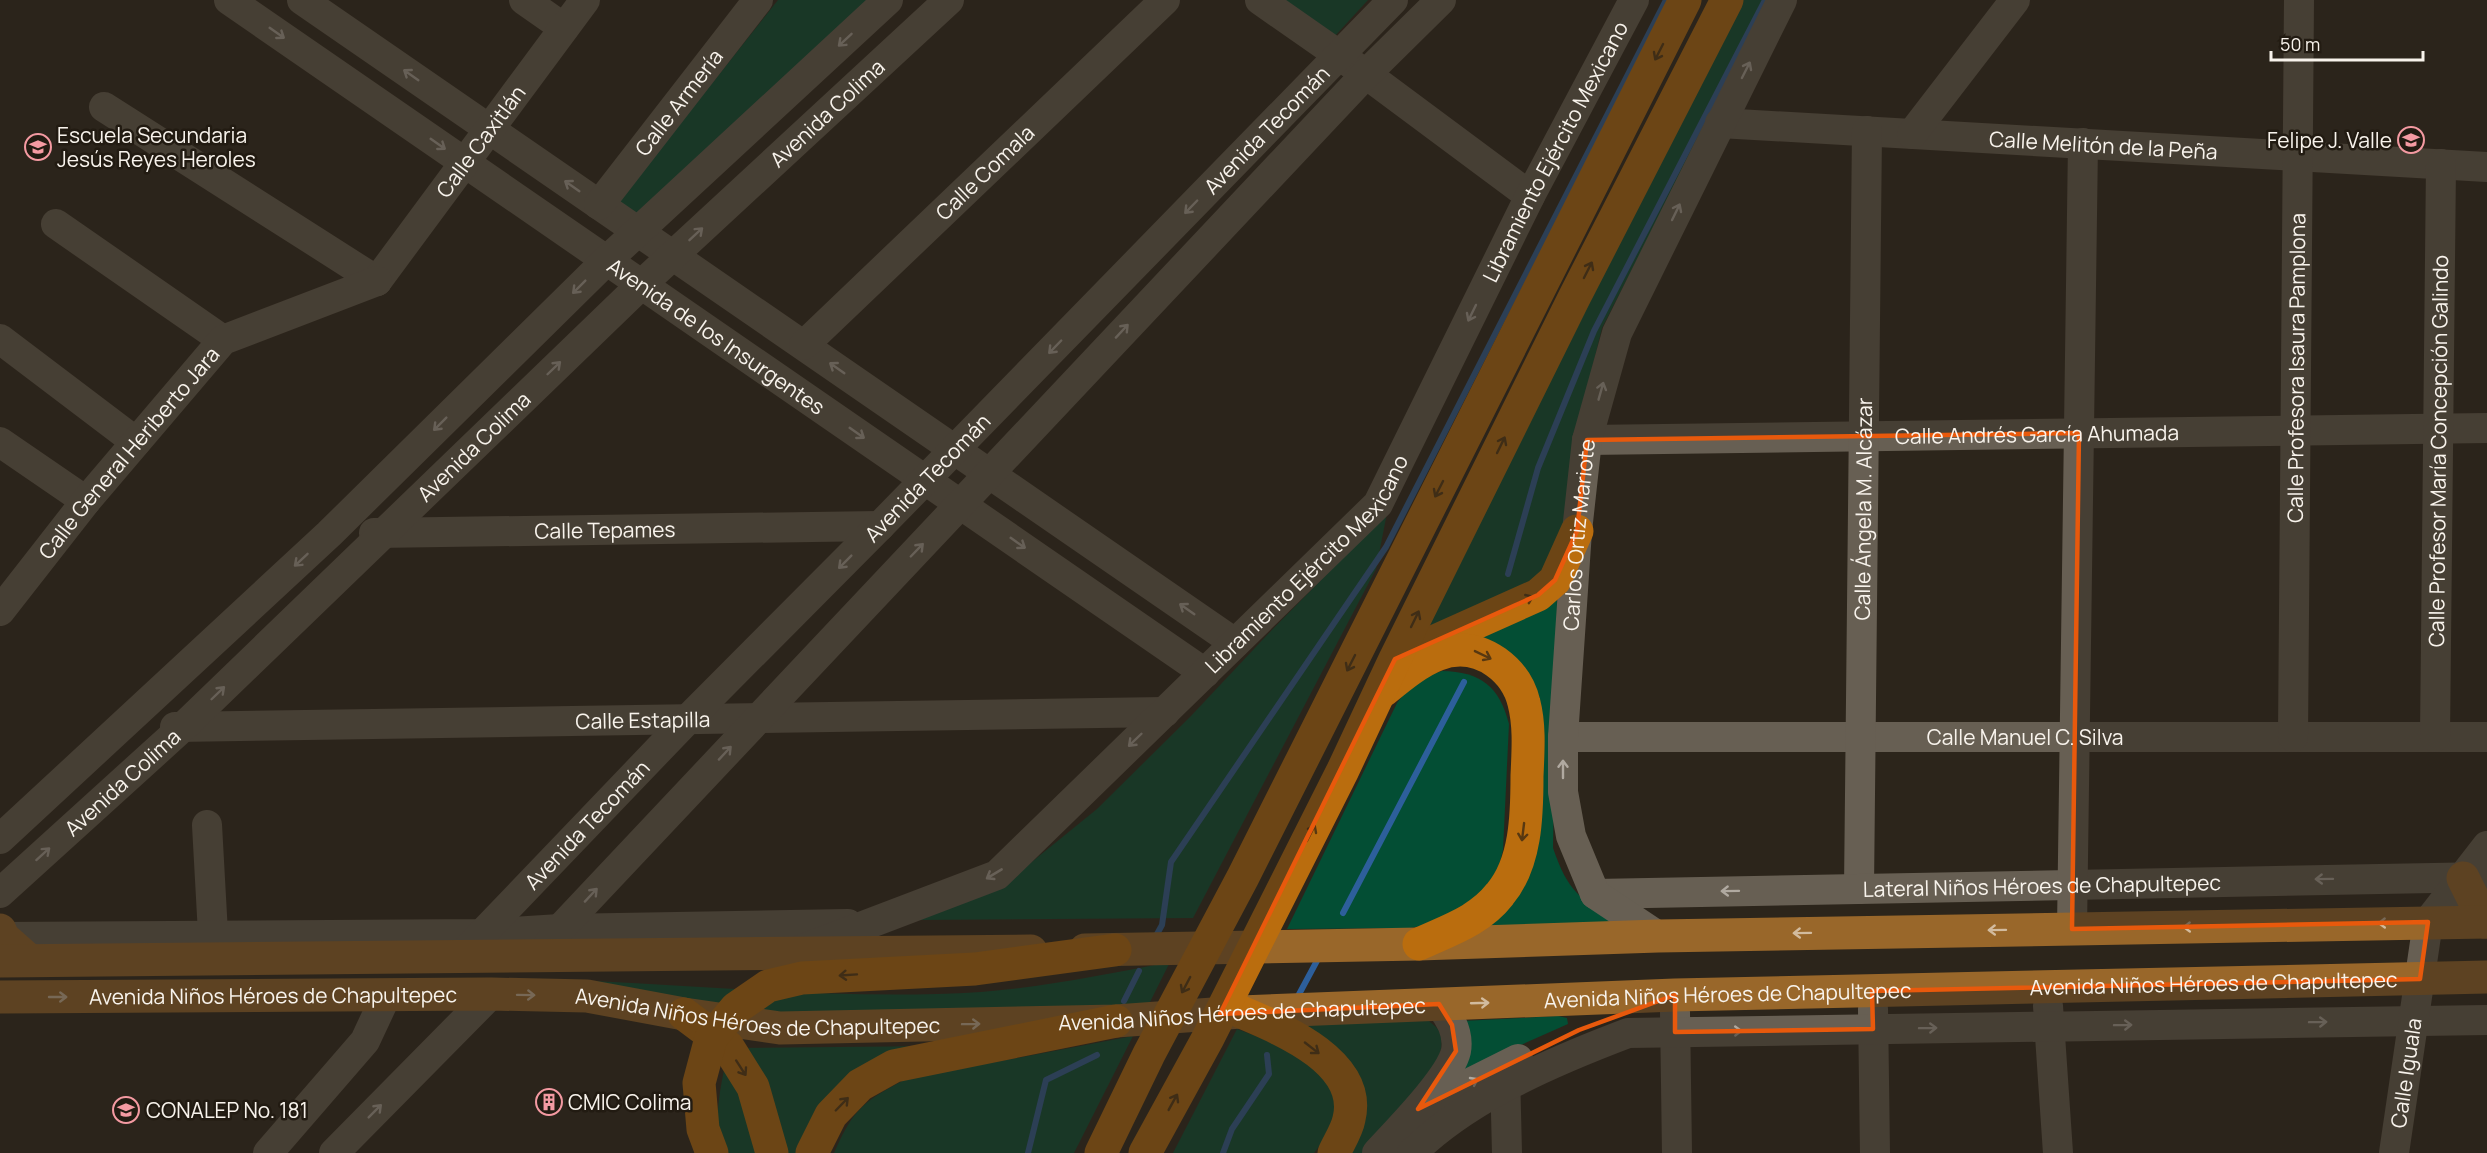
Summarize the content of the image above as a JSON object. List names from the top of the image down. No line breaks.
{"streets":{"main road":["Avenida Niños Héroes de Chapultepec"],"street":["Calle Armería","Avenida Colima","Avenida Tecomán","Calle Caxitlán","Calle Melitón de la Peña","Libramiento Ejército Mexicano","Calle Comala","Avenida de los Insurgentes","Calle Profesora Isaura Pamplona","Calle Andrés García Ahumada","Calle Profesor María Concepción Galindo","Calle General Heriberto Jara","Calle Ángela M. Alcázar","Calle Tepames","Carlos Ortiz Mariote","Calle Estapilla","Calle Manuel C. Silva","Lateral Niños Héroes de Chapultepec","Calle Iguala"]},"crossings":[["Calle Armería","Avenida de los Insurgentes"],["Avenida Colima","Avenida de los Insurgentes"],["Avenida Colima","Calle Tepames"],["Avenida Colima","Calle Estapilla"],["Avenida Tecomán","Avenida de los Insurgentes"],["Avenida Tecomán","Calle Tepames"],["Avenida Tecomán","Calle Estapilla"],["Avenida Tecomán","Avenida Niños Héroes de Chapultepec"],["Calle Caxitlán","Avenida de los Insurgentes"],["Calle Caxitlán","Calle General Heriberto Jara"],["Calle Melitón de la Peña","Calle Profesora Isaura Pamplona"],["Calle Melitón de la Peña","Calle Profesor María Concepción Galindo"],["Calle Melitón de la Peña","Calle Ángela M. Alcázar"],["Calle Melitón de la Peña","Carlos Ortiz Mariote"],["Libramiento Ejército Mexicano","Avenida de los Insurgentes"],["Libramiento Ejército Mexicano","Calle Estapilla"],["Libramiento Ejército Mexicano","Avenida Niños Héroes de Chapultepec"],["Calle Comala","Avenida de los Insurgentes"],["Calle Profesora Isaura Pamplona","Calle Andrés García Ahumada"],["Calle Profesora Isaura Pamplona","Calle Manuel C. Silva"],["Calle Andrés García Ahumada","Calle Profesor María Concepción Galindo"],["Calle Andrés García Ahumada","Calle Ángela M. Alcázar"],["Calle Andrés García Ahumada","Carlos Ortiz Mariote"],["Calle Profesor María Concepción Galindo","Calle Manuel C. Silva"],["Calle Ángela M. Alcázar","Calle Manuel C. Silva"],["Calle Ángela M. Alcázar","Lateral Niños Héroes de Chapultepec"],["Carlos Ortiz Mariote","Calle Manuel C. Silva"],["Carlos Ortiz Mariote","Lateral Niños Héroes de Chapultepec"],["Avenida Niños Héroes de Chapultepec","Calle Iguala"]],"one_way":["Libramiento Ejército Mexicano","Carlos Ortiz Mariote"],"places":{"school or university":["Felipe J. Valle","Escuela Secundaria Jesús Reyes Heroles","CONALEP No. 181"],"building":["CMIC Colima"]},"scale_bar":"50 m"}
